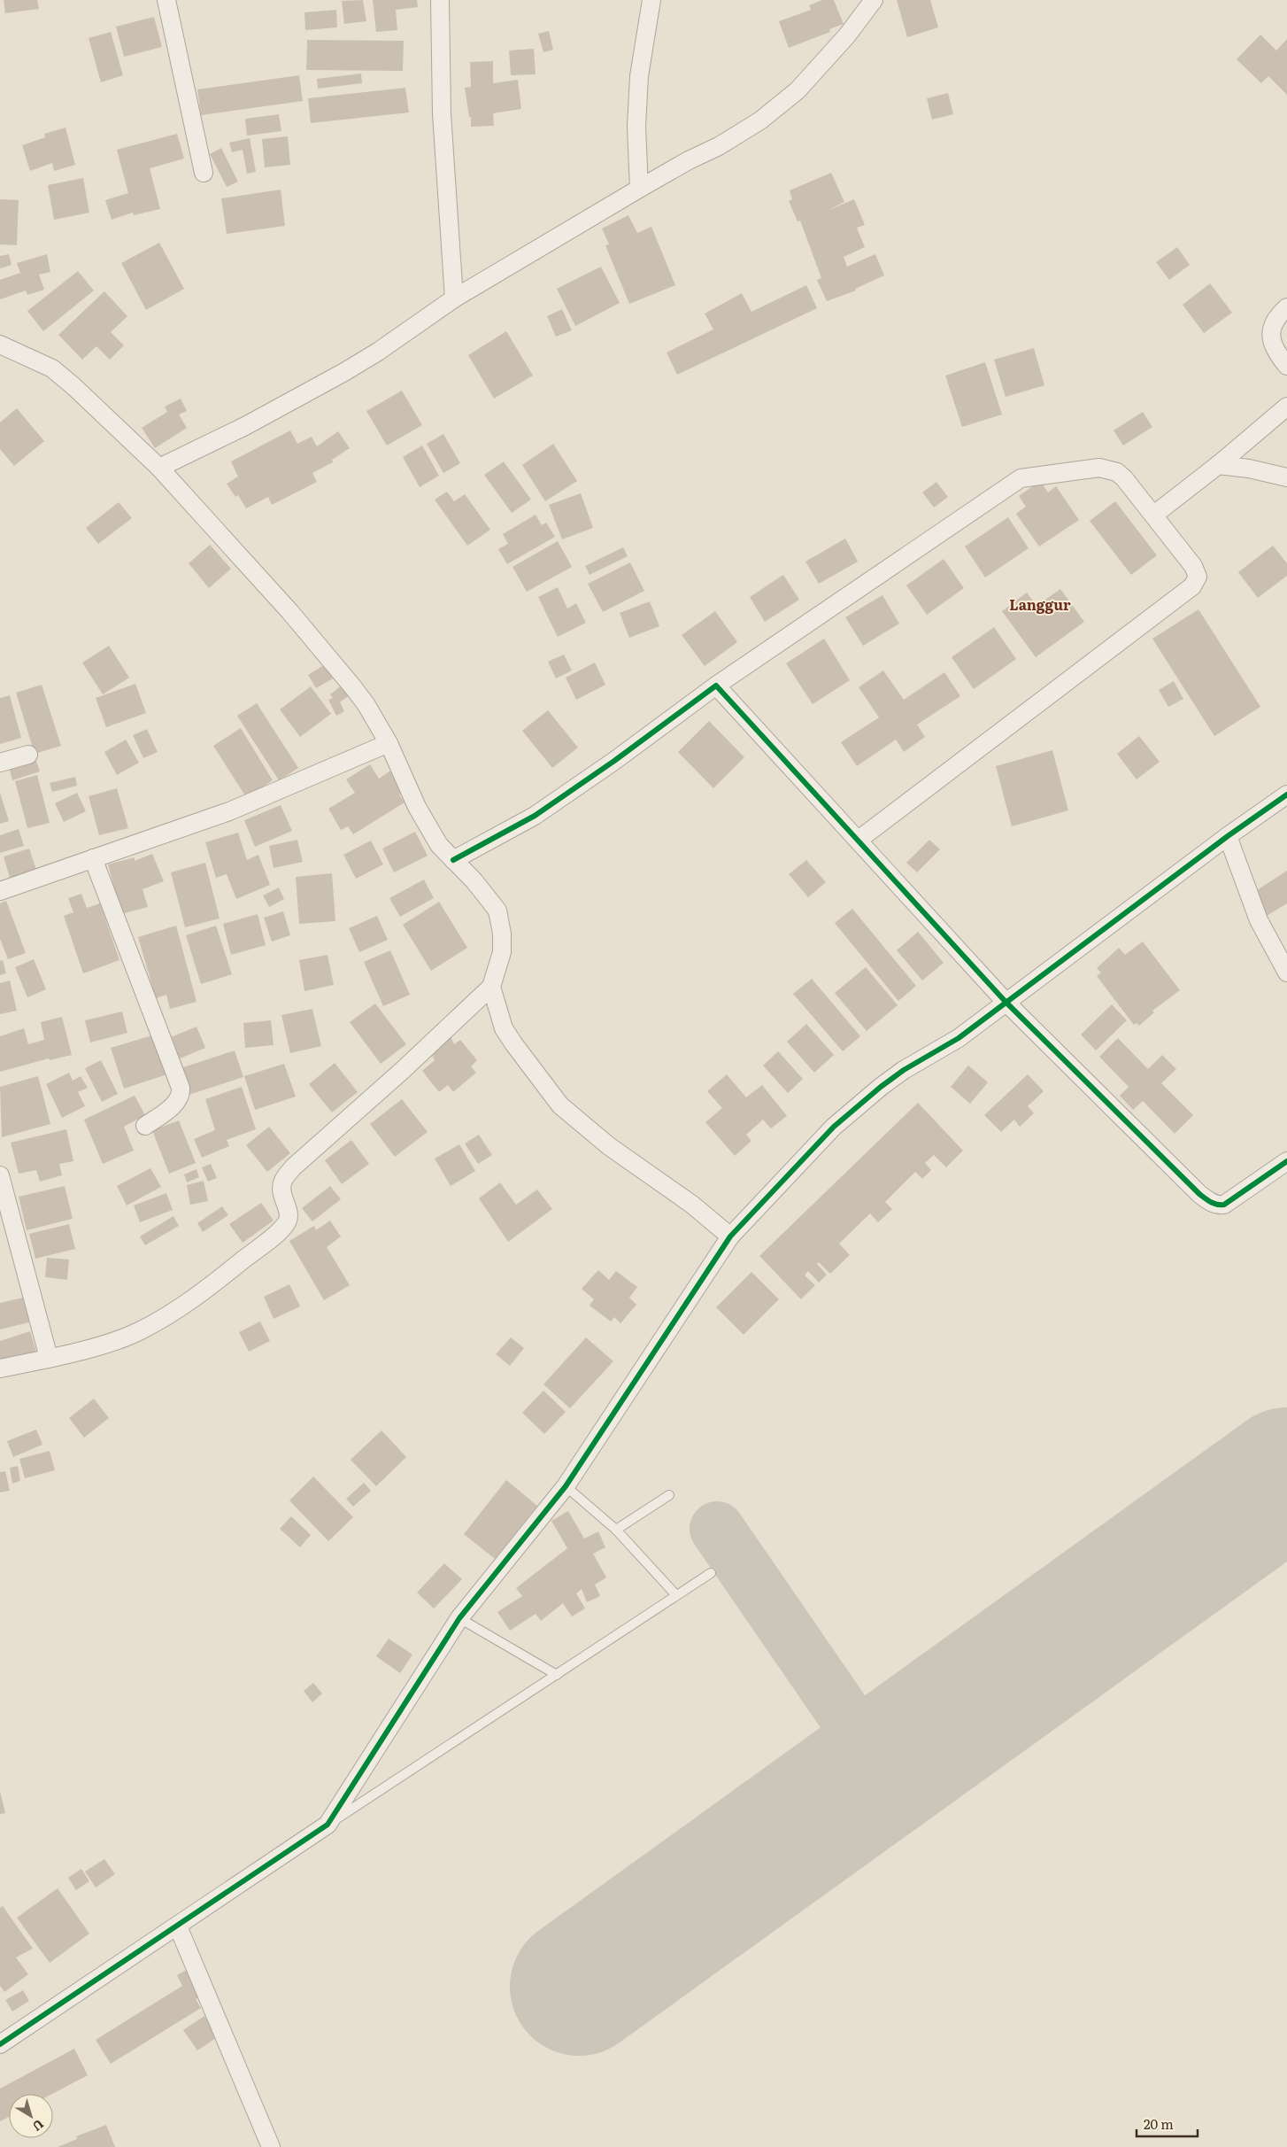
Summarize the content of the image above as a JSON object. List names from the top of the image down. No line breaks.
{"districts":["Langgur"],"scale_bar":"20 m","north":"bottom right"}
